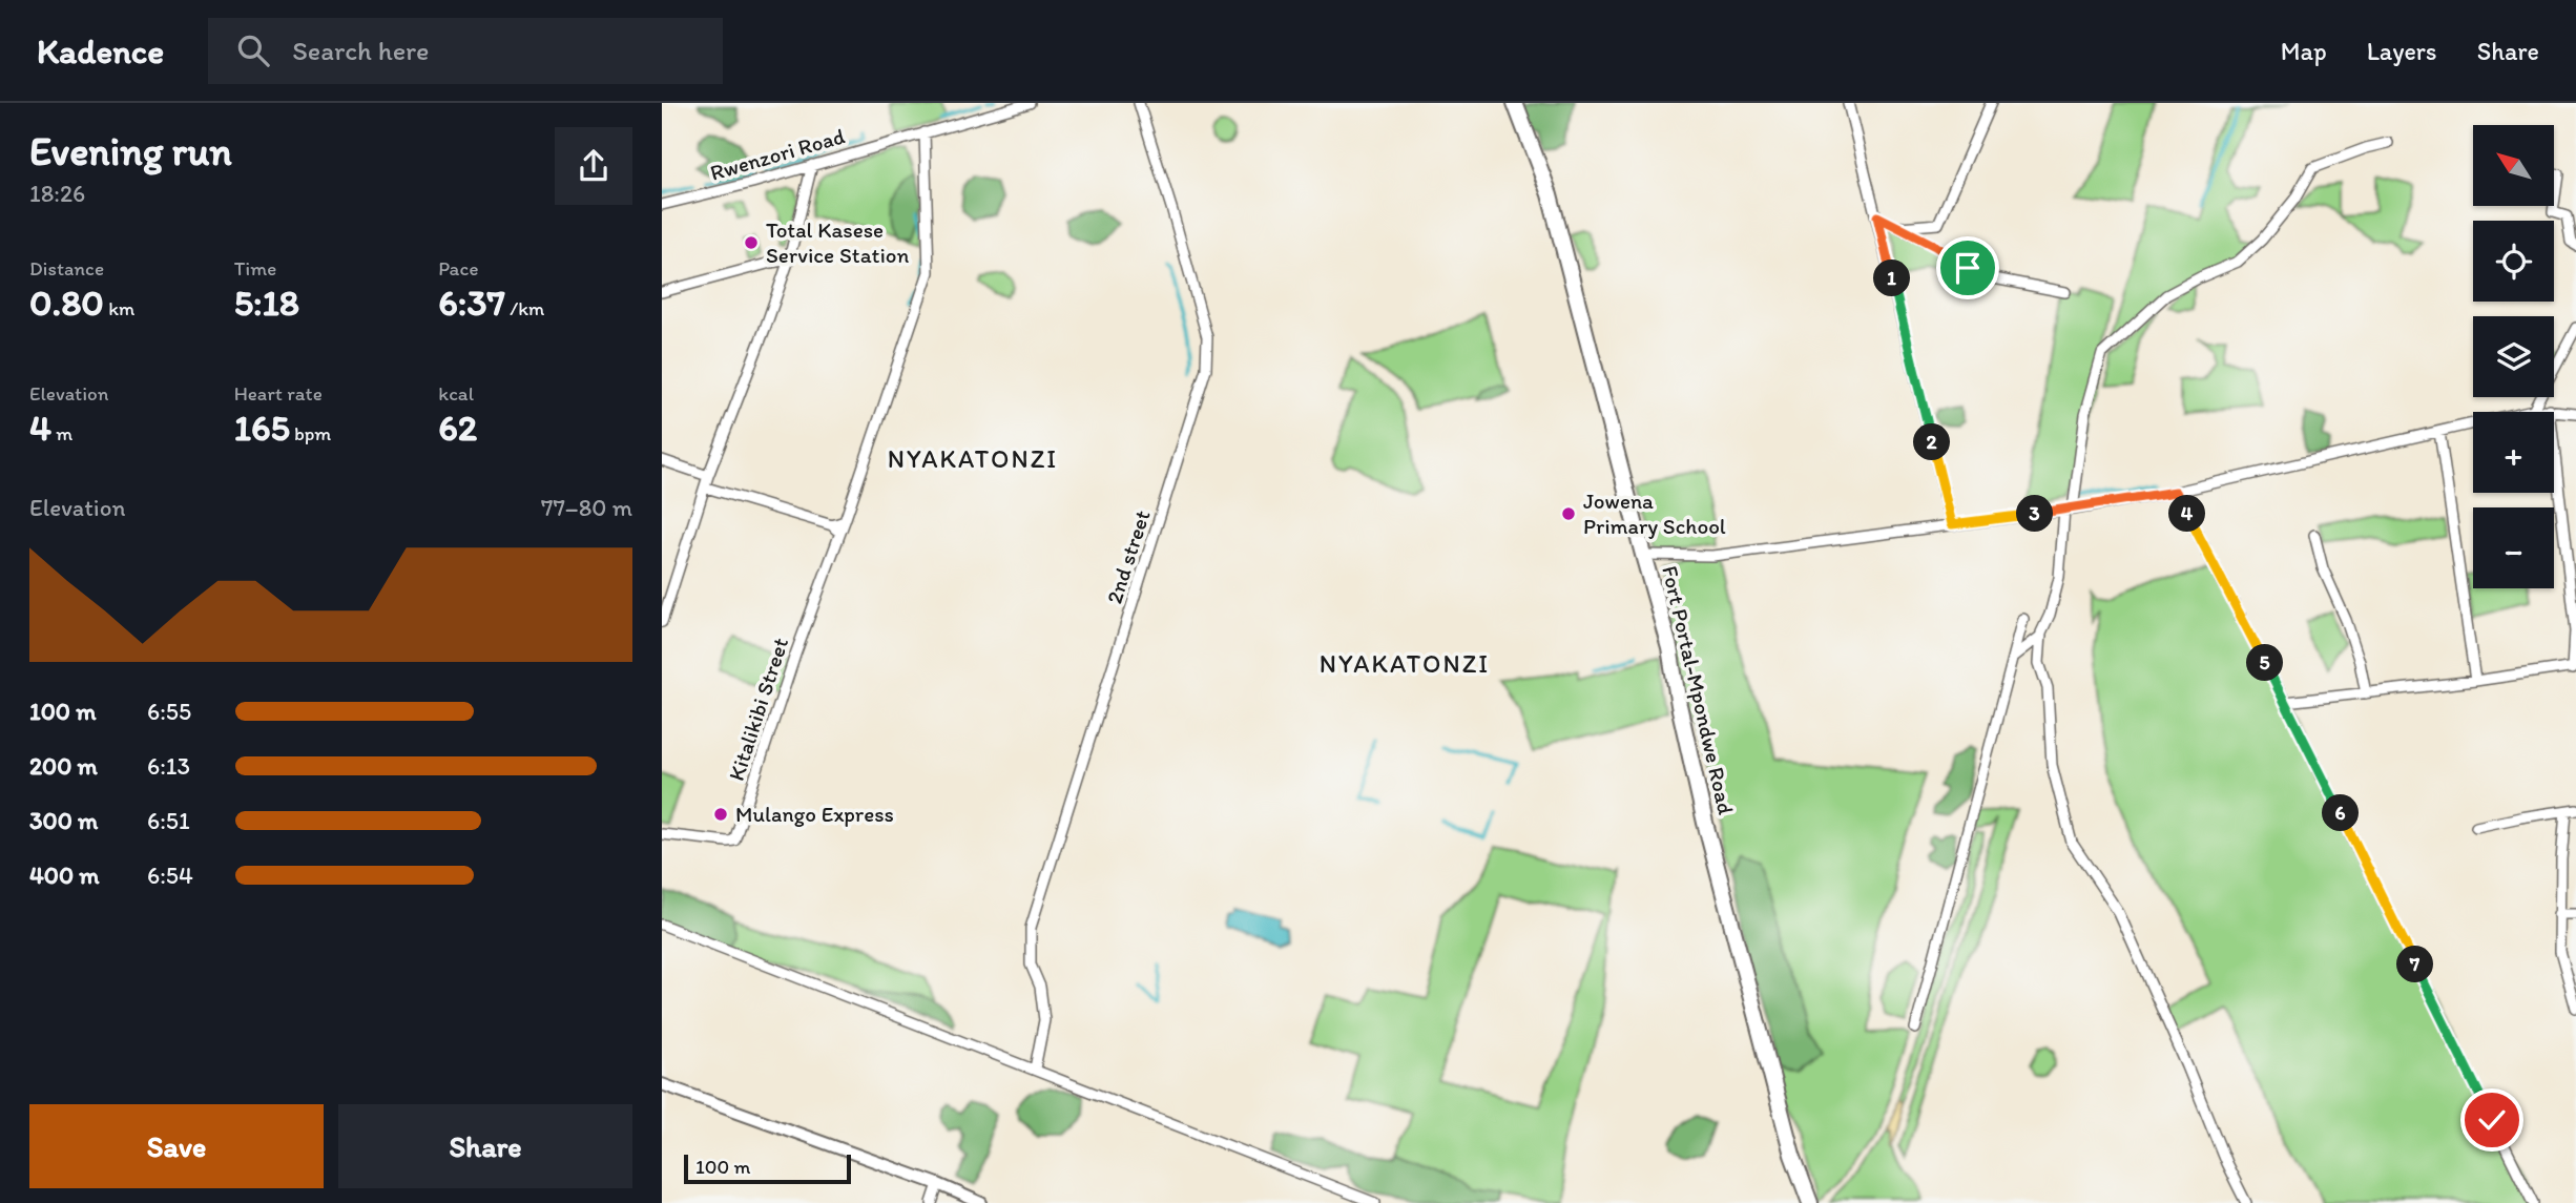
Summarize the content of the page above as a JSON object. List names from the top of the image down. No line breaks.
{"streets":{"highway":["Fort Portal-Mpondwe Road"],"street":["Rwenzori Road","2nd street","Kitalikibi Street"]},"crossings":[["Rwenzori Road","Kitalikibi Street"]],"districts":["NYAKATONZI","NYAKATONZI"],"places":["Total Kasese Service Station","Jowena Primary School","Mulango Express"],"scale_bar":"100 m","north":"top left","page":{"header":"Kadence","search":"Search here","nav":["Map","Layers","Share"],"heading":["Evening run","18:26"],"map_buttons":["+","−"],"stats":[["Distance","0.80 km"],["Time","5:18"],["Pace","6:37 /km"],["Elevation","4 m"],["Heart rate","165 bpm"],["kcal","62"]],"pins":["1","2","3","4","5","6","7"],"chart":["Elevation","77–80 m"],"list":[{"name":"100 m","note":"6:55"},{"name":"200 m","note":"6:13"},{"name":"300 m","note":"6:51"},{"name":"400 m","note":"6:54"}],"buttons":["Save","Share"],"scale":"100 m"}}
